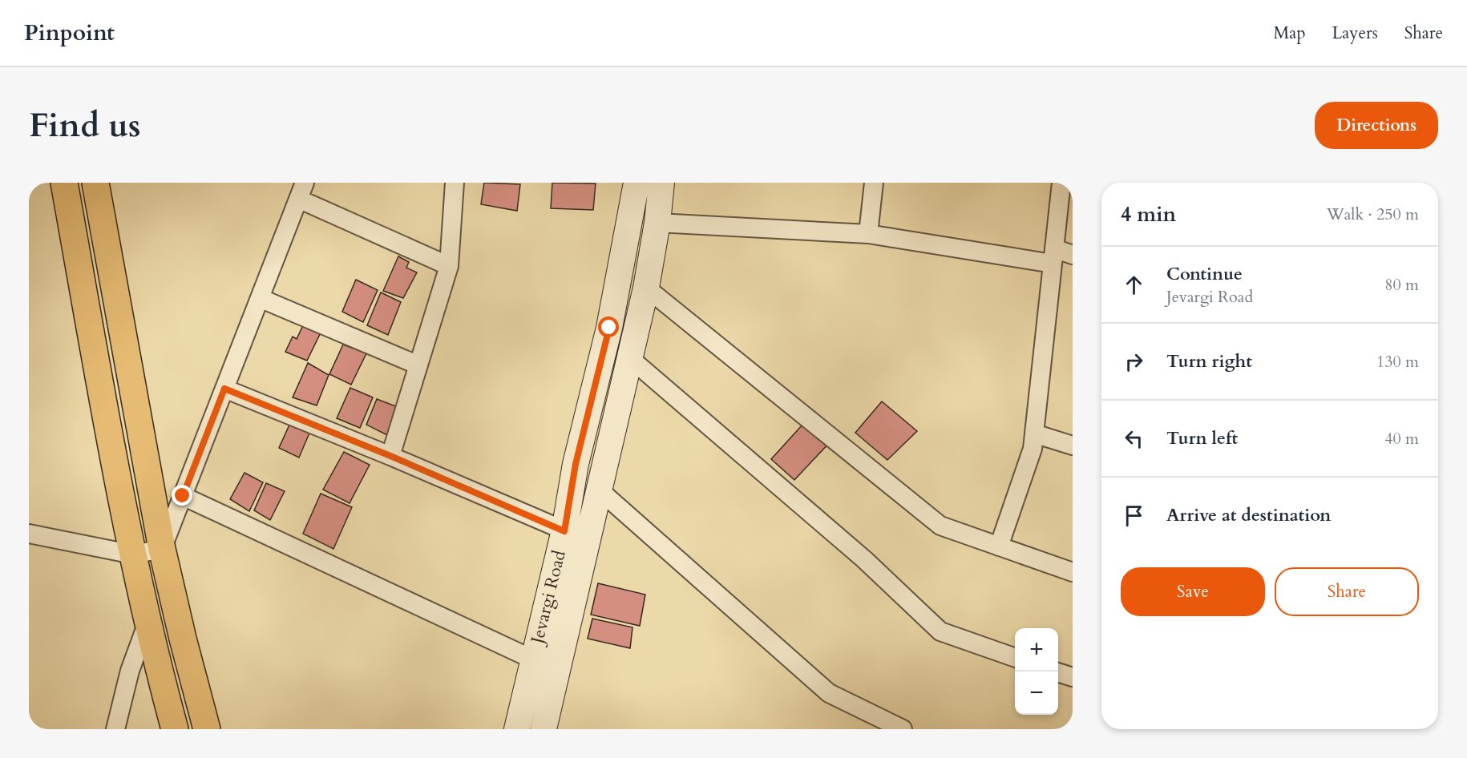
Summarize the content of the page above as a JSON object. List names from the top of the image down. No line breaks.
{"streets":{"main road":["Jevargi Road"]},"page":{"header":"Pinpoint","nav":["Map","Layers","Share"],"buttons":["Directions",["Save","Share"]],"title":"Find us","heading":["4 min","Walk · 250 m"],"list":[["Continue","Jevargi Road","80 m"],["Turn right","130 m"],["Turn left","40 m"],"Arrive at destination"],"map_buttons":["+","−"]}}
